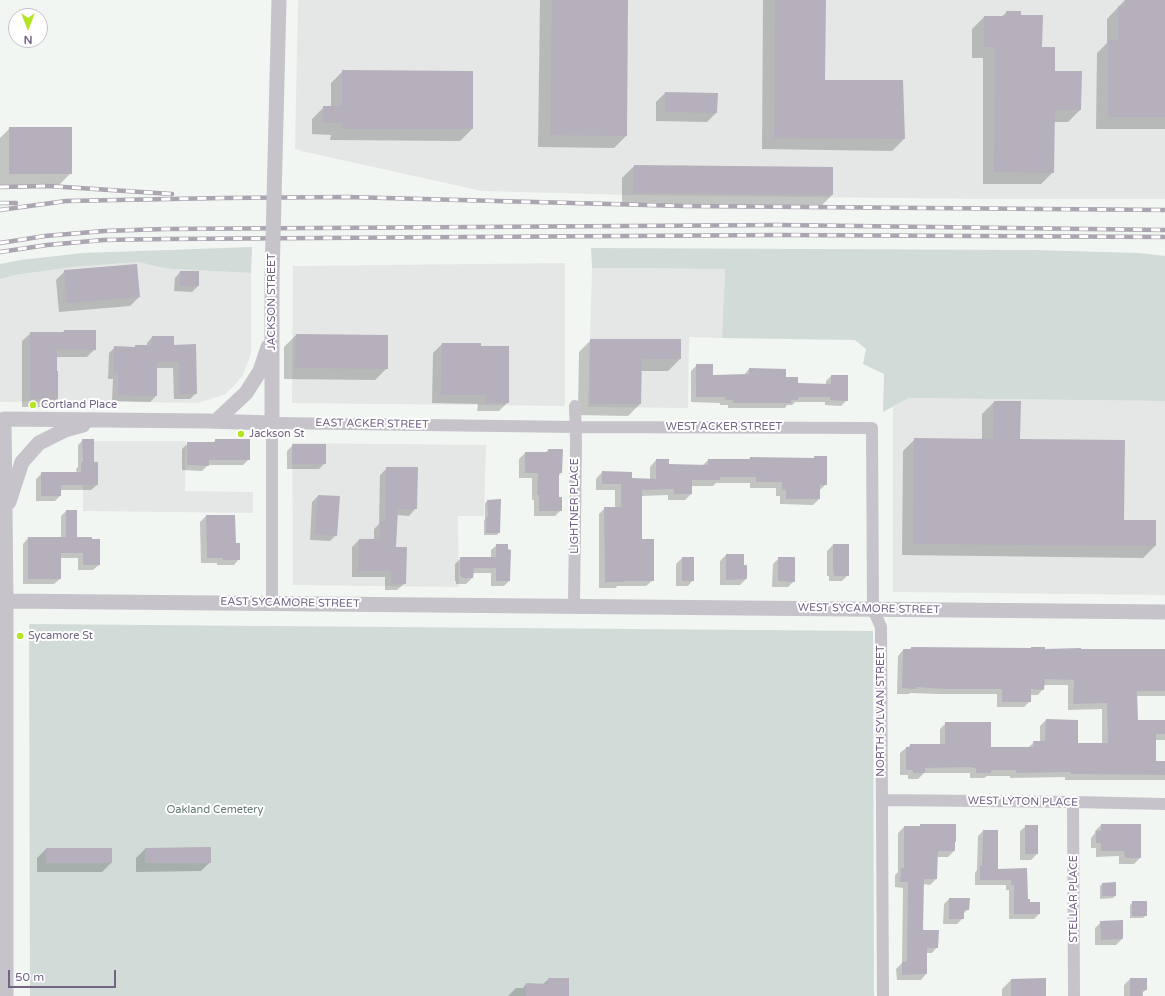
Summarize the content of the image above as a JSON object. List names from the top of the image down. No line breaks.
{"streets":{"street":["JACKSON STREET","EAST ACKER STREET","WEST ACKER STREET","LIGHTNER PLACE","EAST SYCAMORE STREET","WEST SYCAMORE STREET","NORTH SYLVAN STREET","WEST LYTON PLACE","STELLAR PLACE"]},"crossings":[["JACKSON STREET","EAST ACKER STREET"],["JACKSON STREET","EAST SYCAMORE STREET"],["EAST ACKER STREET","WEST ACKER STREET"],["EAST ACKER STREET","LIGHTNER PLACE"],["WEST ACKER STREET","LIGHTNER PLACE"],["WEST ACKER STREET","NORTH SYLVAN STREET"],["LIGHTNER PLACE","EAST SYCAMORE STREET"],["LIGHTNER PLACE","WEST SYCAMORE STREET"],["EAST SYCAMORE STREET","WEST SYCAMORE STREET"],["WEST SYCAMORE STREET","NORTH SYLVAN STREET"],["NORTH SYLVAN STREET","WEST LYTON PLACE"],["WEST LYTON PLACE","STELLAR PLACE"]],"parks":["Oakland Cemetery"],"places":["Cortland Place","Jackson St","Sycamore St"],"scale_bar":"50 m","north":"bottom"}
